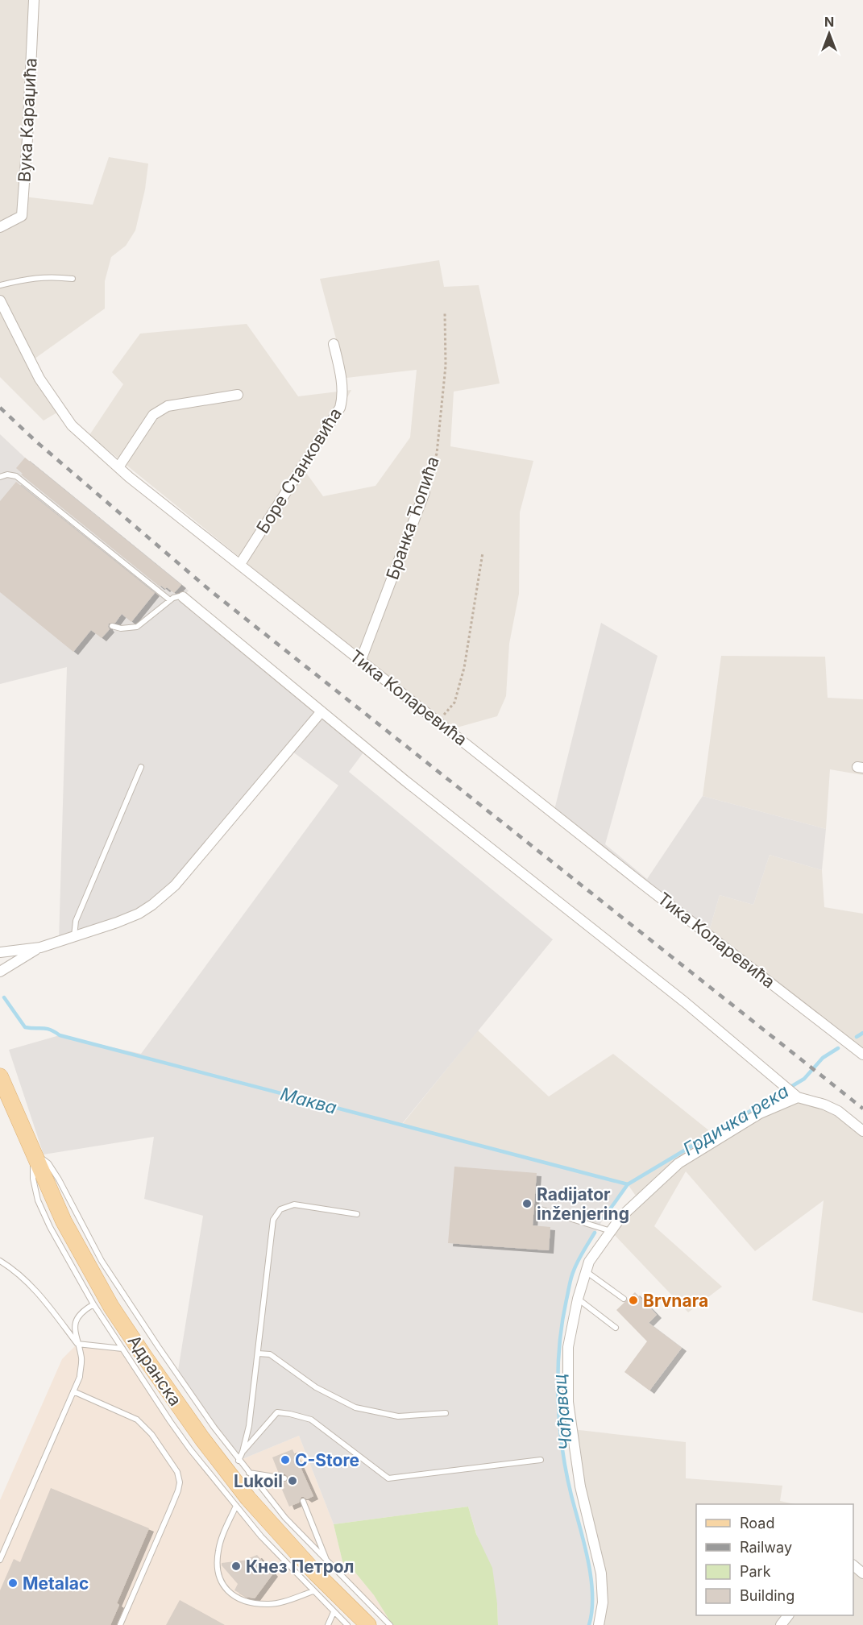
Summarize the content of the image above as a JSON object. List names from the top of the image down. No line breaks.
{"streets":{"main road":["Адранска"],"street":["Вука Караџића","Боре Станковића","Бранка Ћопића","Тика Коларевића"]},"crossings":[["Боре Станковића","Тика Коларевића"],["Бранка Ћопића","Тика Коларевића"]],"water":["Маква","Грдичка река","Чађавац"],"places":["Radijator inženjering","Brvnara","C-Store","Lukoil","Кнез Петрол","Metalac"],"legend":["Road","Railway","Park","Building"],"north":"top"}
